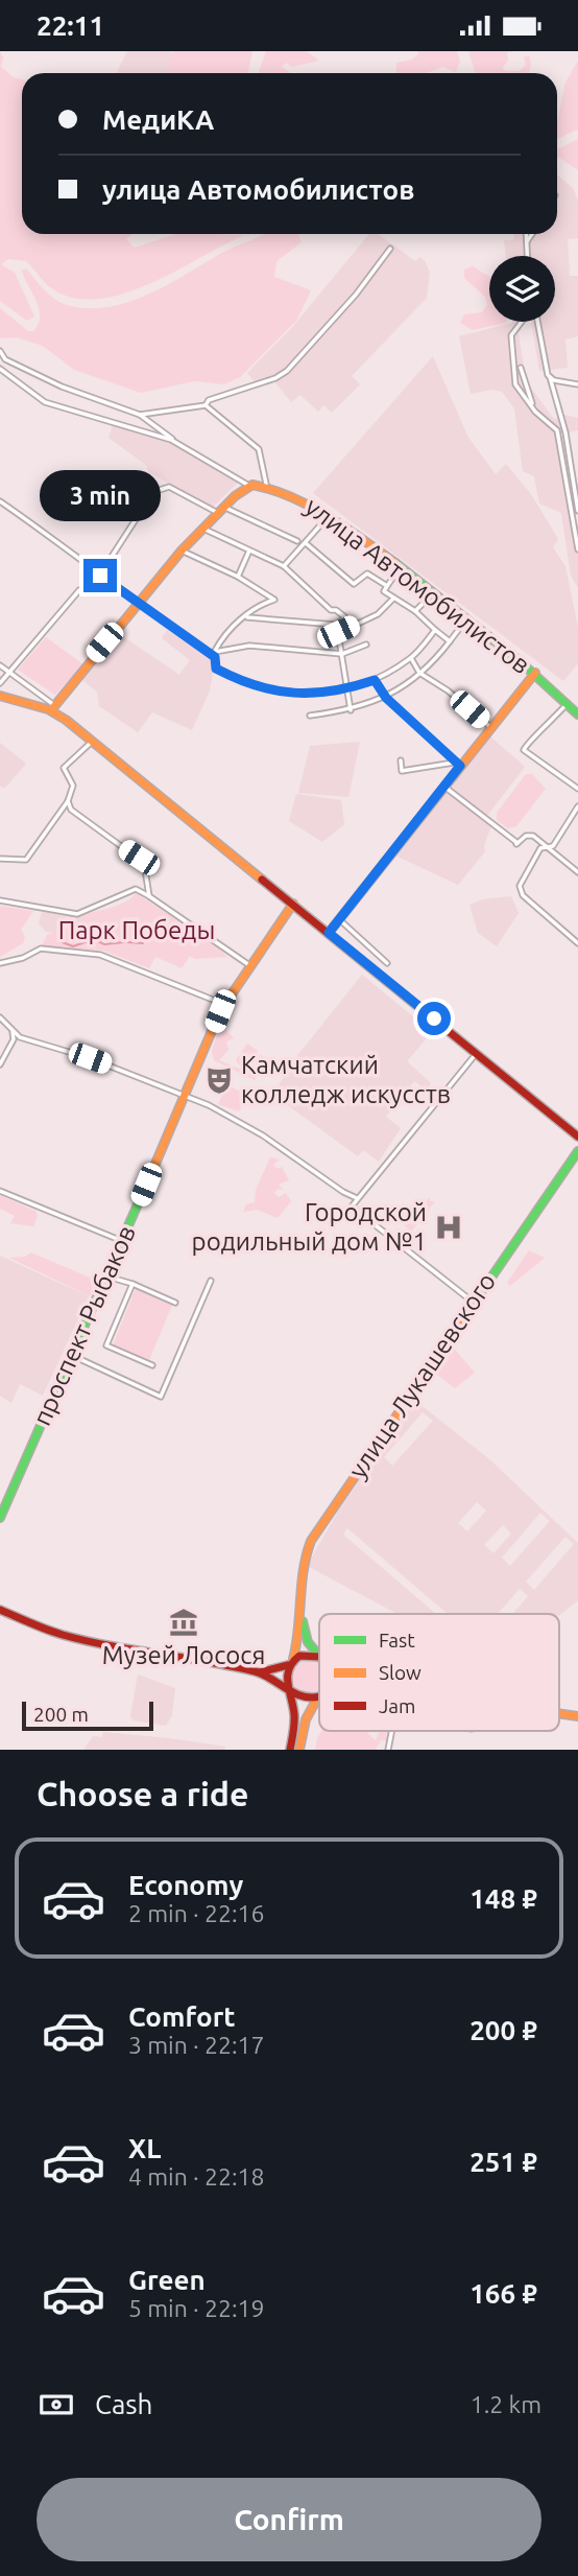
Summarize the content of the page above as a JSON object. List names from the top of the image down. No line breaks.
{"streets":{"main road":["улица Автомобилистов","проспект Рыбаков","улица Лукашевского"]},"parks":["Парк Победы"],"places":{"theatre":["Камчатский колледж искусств"],"hospital":["Городской родильный дом №1"],"museum":["Музей Лосося"]},"legend":["Fast","Slow","Jam"],"scale_bar":"200 m","page":{"status":"22:11","banner":["МедиКА","улица Автомобилистов"],"bubble":"3 min","scale":"200 m","heading":"Choose a ride","list":[{"name":"Economy","note":"2 min · 22:16","value":"148 ₽"},{"name":"Comfort","note":"3 min · 22:17","value":"200 ₽"},{"name":"XL","note":"4 min · 22:18","value":"251 ₽"},{"name":"Green","note":"5 min · 22:19","value":"166 ₽"}],"pay":["Cash","1.2 km"],"buttons":"Confirm"}}
